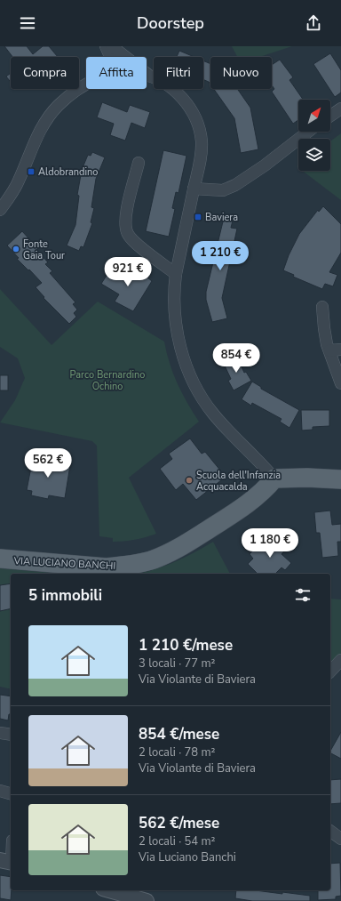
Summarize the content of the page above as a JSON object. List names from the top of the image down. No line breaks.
{"streets":{"main road":["VIA LUCIANO BANCHI"]},"parks":["Parco Bernardino Ochino"],"places":{"transit":["Aldobrandino","Baviera"],"other":["Fonte Gaia Tour","Scuola dell'Infanzia Acquacalda"]},"north":"top right","page":{"header":"Doorstep","chip":["Compra","Affitta","Filtri","Nuovo"],"price":["1 210 €","921 €","854 €","562 €","1 180 €"],"heading":"5 immobili","list":[{"name":"1 210 €/mese","note":"3 locali · 77 m² · Via Violante di Baviera"},{"name":"854 €/mese","note":"2 locali · 78 m² · Via Violante di Baviera"},{"name":"562 €/mese","note":"2 locali · 54 m² · Via Luciano Banchi"}]}}
